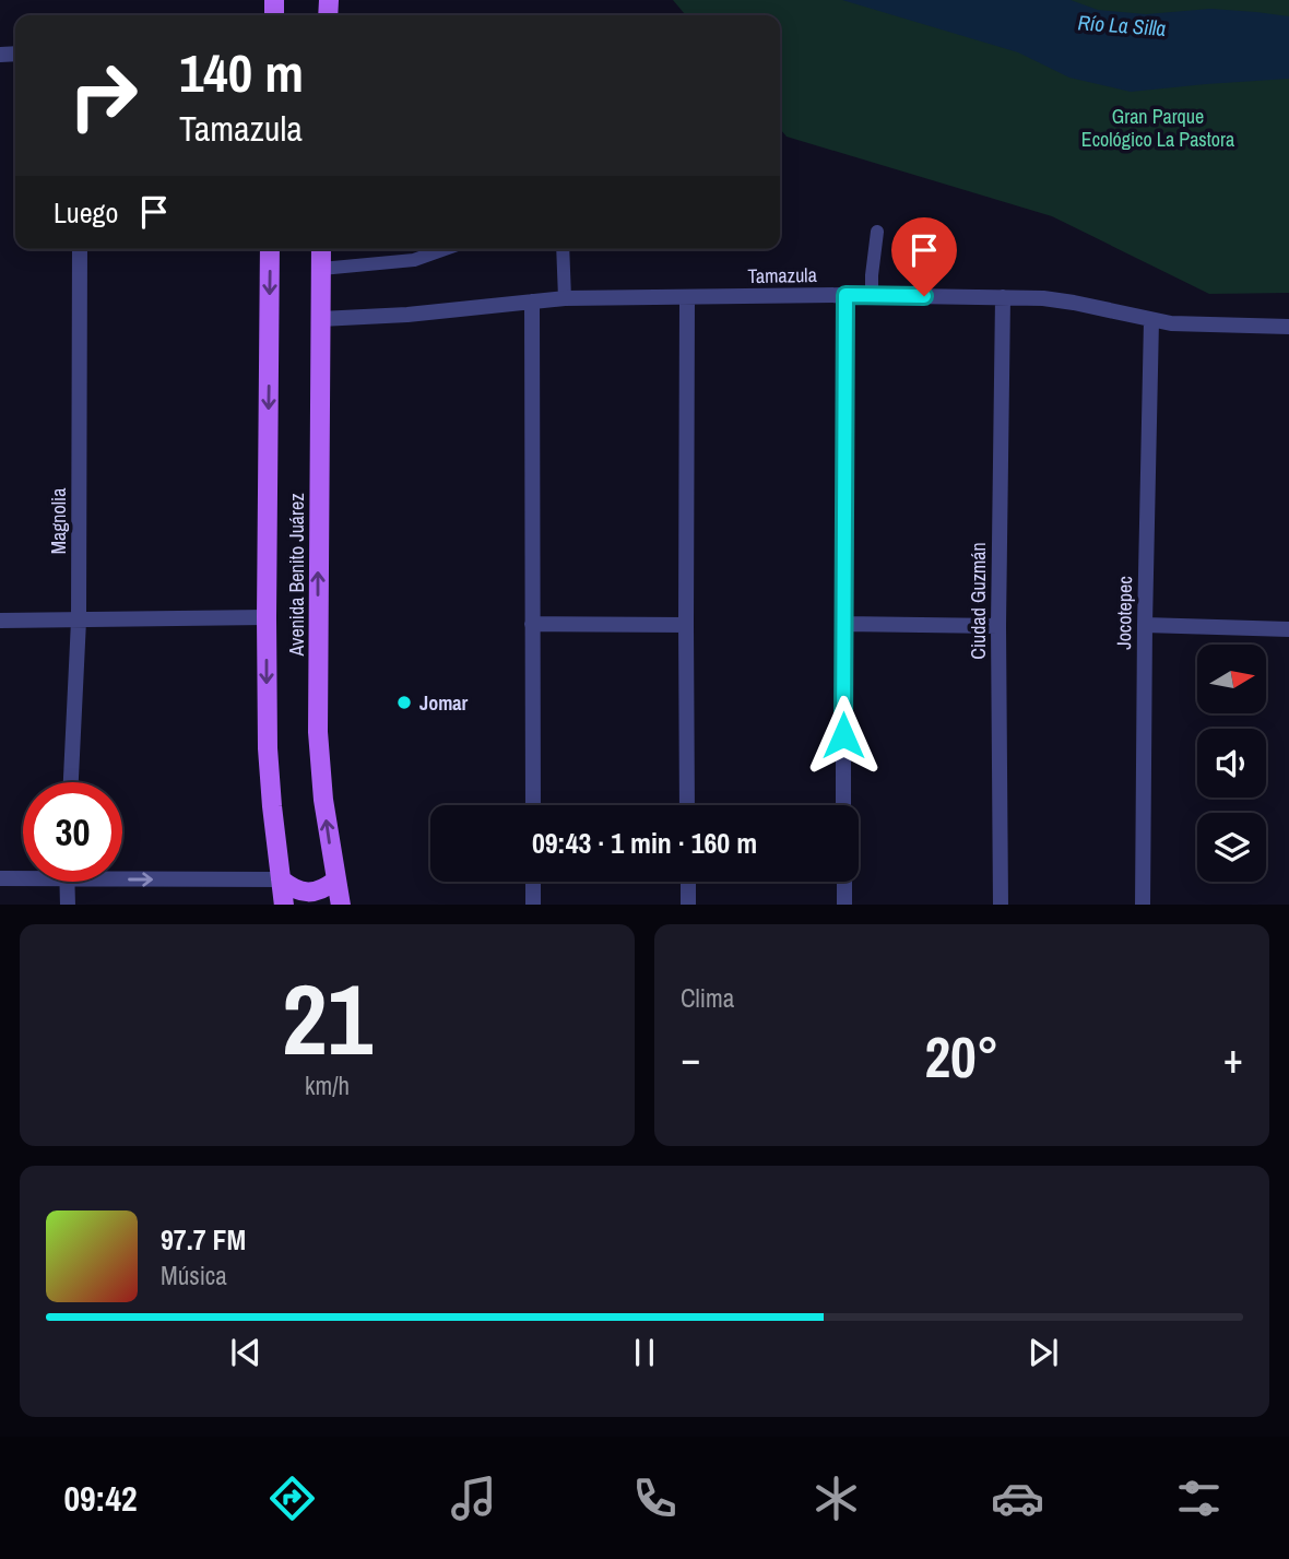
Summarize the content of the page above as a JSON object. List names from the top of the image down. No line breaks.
{"streets":{"main road":["Avenida Benito Juárez"],"street":["Tamazula","Magnolia","Ciudad Guzmán","Jocotepec"]},"crossings":[["Tamazula","Avenida Benito Juárez"],["Tamazula","Ciudad Guzmán"],["Tamazula","Jocotepec"]],"water":["Río La Silla"],"parks":["Gran Parque Ecológico La Pastora"],"places":["Jomar"],"north":"right","page":{"turn":["140 m","Tamazula"],"then":"Luego","limit":"30","trip":"09:43 · 1 min · 160 m","tile":[["21","km/h"],"Clima"],"heat":["−","20°","+"],"song":["97.7 FM","Música"],"tabs":"09:42"}}
